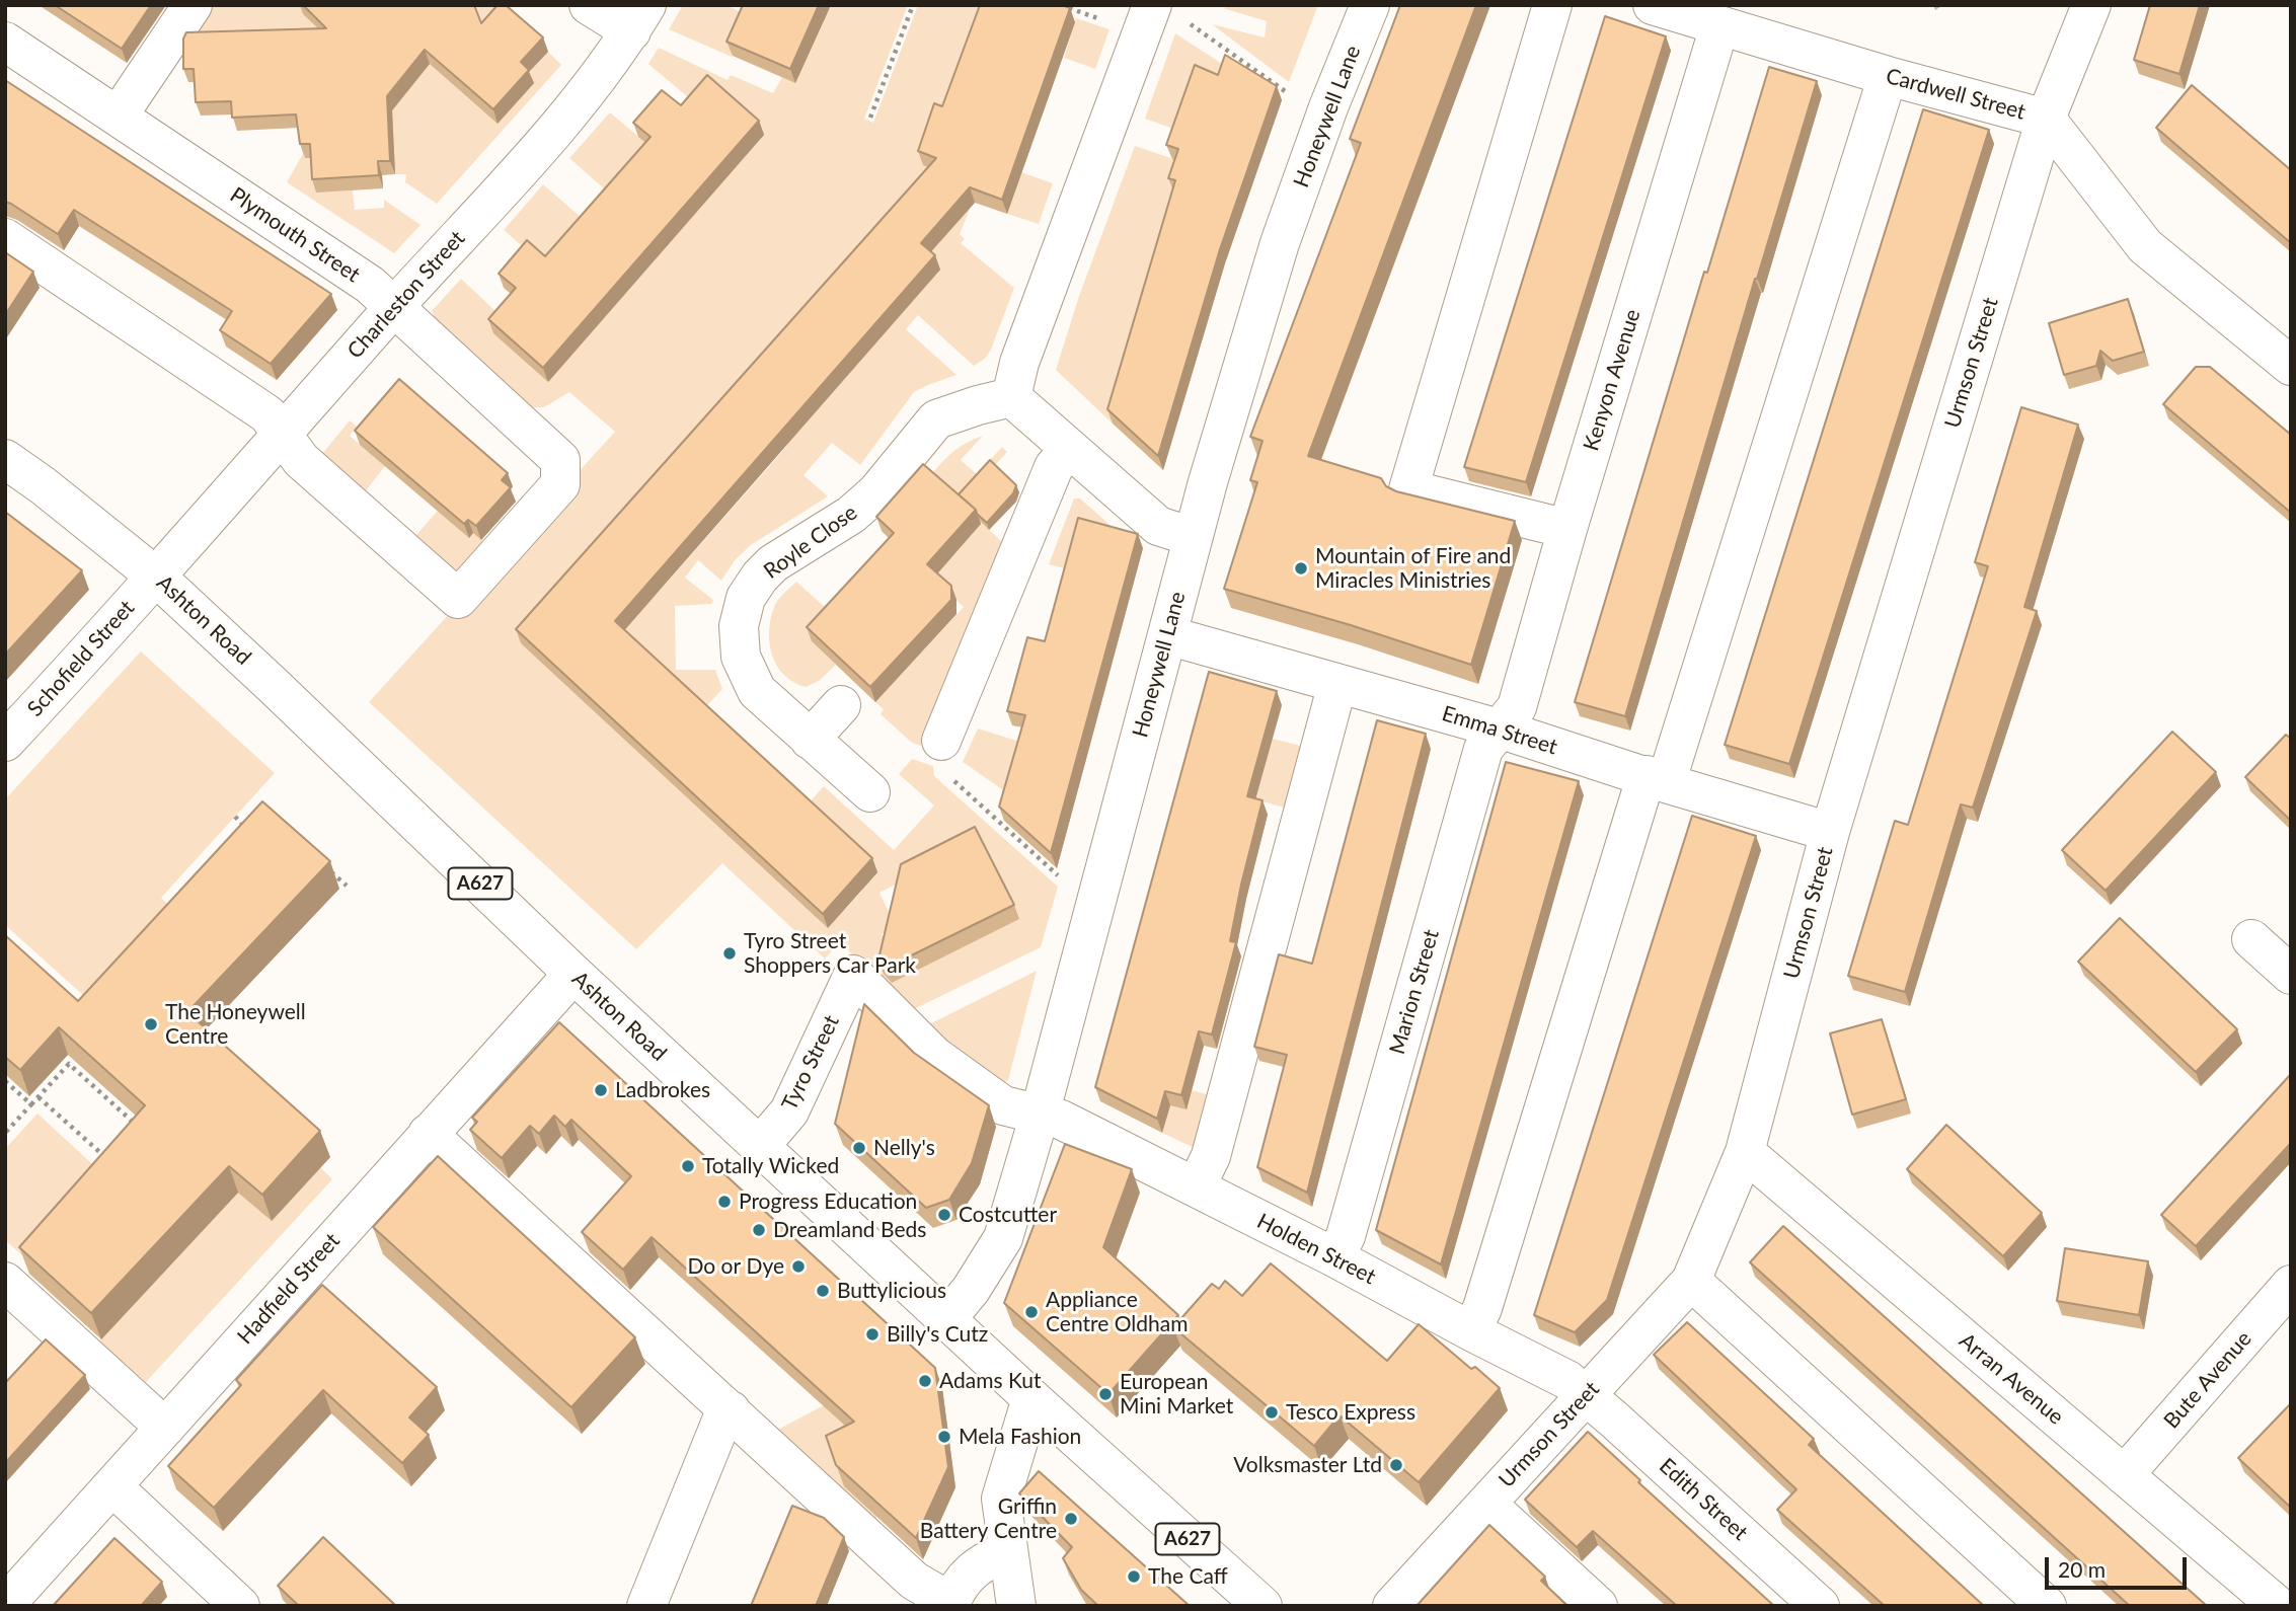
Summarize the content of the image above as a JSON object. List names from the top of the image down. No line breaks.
{"streets":{"main road":["Cardwell Street","Honeywell Lane","Plymouth Street","Charleston Street","Urmson Street","Kenyon Avenue","Royle Close","Ashton Road","Schofield Street","Emma Street","A627","Marion Street","Tyro Street","Holden Street","Hadfield Street","Arran Avenue","Bute Avenue","Edith Street"]},"crossings":[["Cardwell Street","Urmson Street"],["Cardwell Street","Kenyon Avenue"],["Honeywell Lane","Ashton Road"],["Honeywell Lane","Emma Street"],["Honeywell Lane","Holden Street"],["Plymouth Street","Charleston Street"],["Charleston Street","Ashton Road"],["Charleston Street","Schofield Street"],["Urmson Street","Emma Street"],["Urmson Street","Holden Street"],["Urmson Street","Arran Avenue"],["Urmson Street","Edith Street"],["Kenyon Avenue","Emma Street"],["Kenyon Avenue","Marion Street"],["Ashton Road","Schofield Street"],["Ashton Road","Tyro Street"],["Ashton Road","Hadfield Street"],["Emma Street","Marion Street"],["Marion Street","Holden Street"],["Tyro Street","Holden Street"],["Holden Street","Edith Street"],["Arran Avenue","Bute Avenue"]],"places":["Mountain of Fire and Miracles Ministries","Tyro Street Shoppers Car Park","The Honeywell Centre","Ladbrokes","Nelly's","Totally Wicked","Progress Education","Costcutter","Dreamland Beds","Do or Dye","Buttylicious","Appliance Centre Oldham","Billy's Cutz","Adams Kut","European Mini Market","Tesco Express","Mela Fashion","Volksmaster Ltd","Griffin Battery Centre","The Caff"],"scale_bar":"20 m"}
